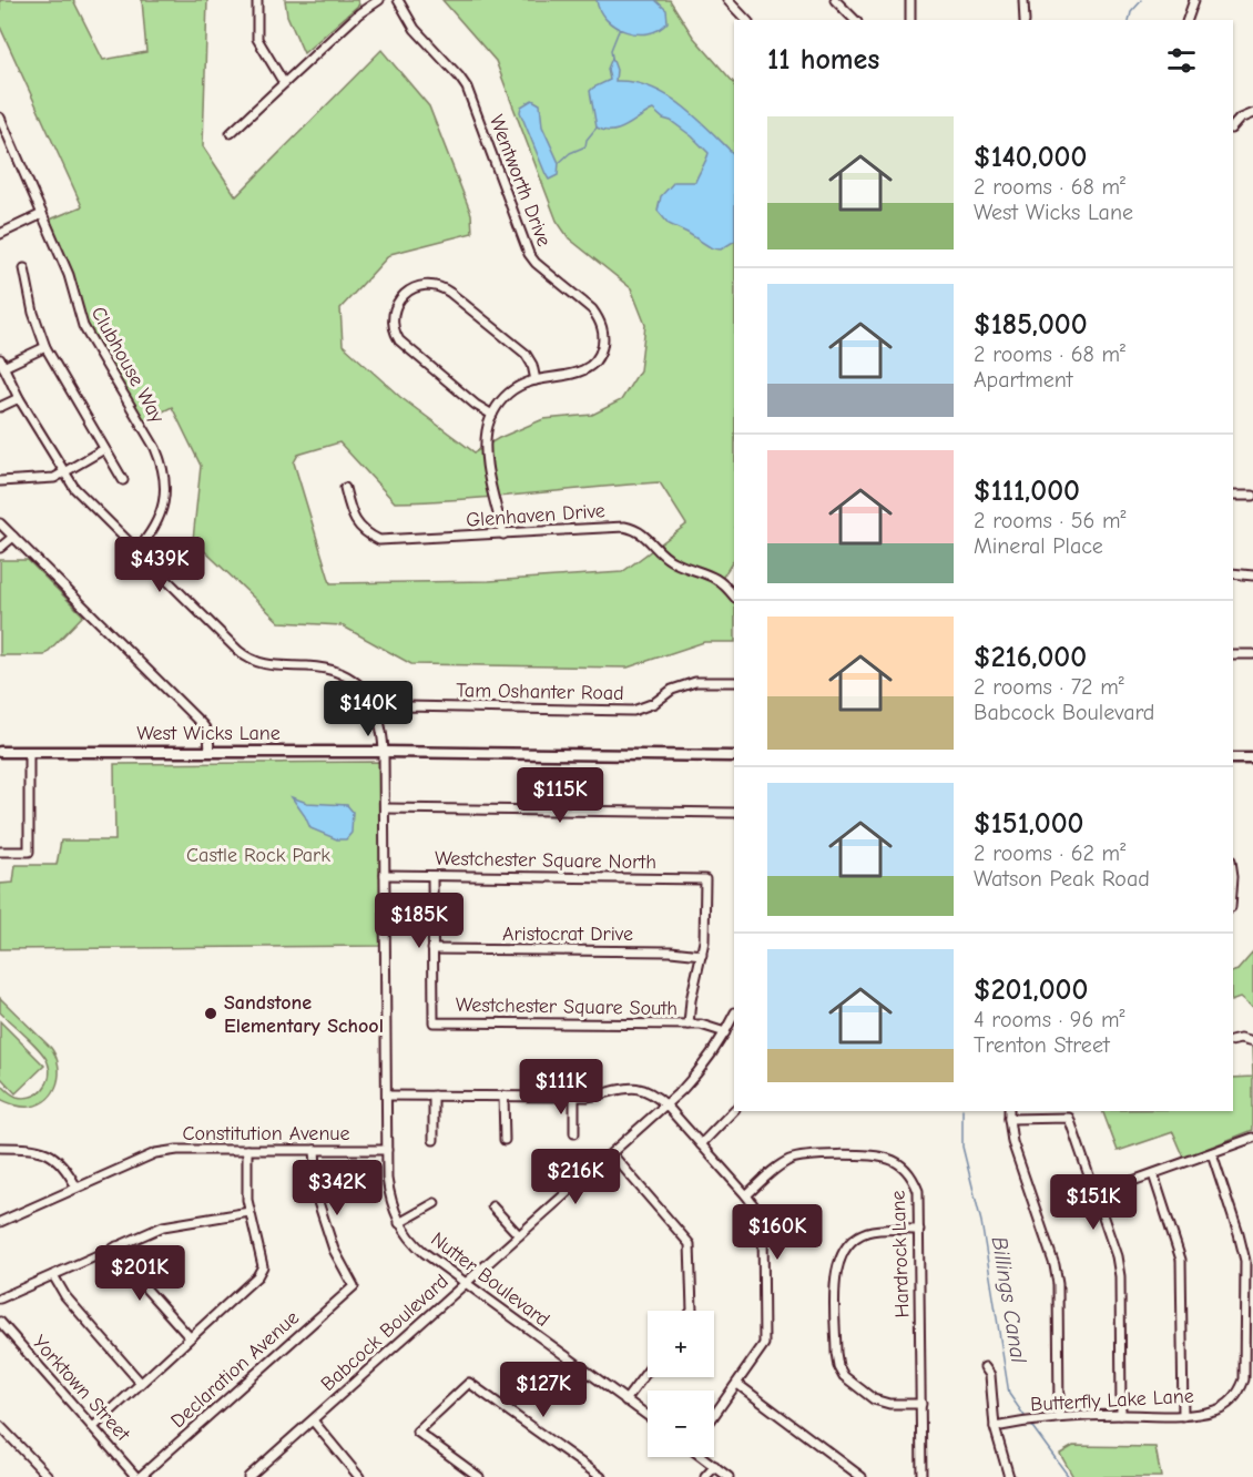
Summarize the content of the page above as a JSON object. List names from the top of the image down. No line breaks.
{"streets":{"main road":["West Wicks Lane"],"street":["Wentworth Drive","Clubhouse Way","Glenhaven Drive","Tam Oshanter Road","Westchester Square North","Aristocrat Drive","Westchester Square South","Constitution Avenue","Hardrock Lane","Nutter Boulevard","Babcock Boulevard","Declaration Avenue","Yorktown Street","Butterfly Lake Lane"]},"crossings":[["Wentworth Drive","Glenhaven Drive"],["Tam Oshanter Road","Nutter Boulevard"],["West Wicks Lane","Nutter Boulevard"],["Westchester Square North","Aristocrat Drive"],["Westchester Square North","Westchester Square South"],["Westchester Square North","Nutter Boulevard"],["Aristocrat Drive","Westchester Square South"],["Westchester Square South","Babcock Boulevard"],["Constitution Avenue","Nutter Boulevard"],["Constitution Avenue","Declaration Avenue"],["Nutter Boulevard","Babcock Boulevard"],["Declaration Avenue","Yorktown Street"]],"water":["Billings Canal"],"parks":["Castle Rock Park"],"places":["Sandstone Elementary School"],"page":{"heading":"11 homes","list":[{"name":"$140,000","note":"2 rooms · 68 m² · West Wicks Lane"},{"name":"$185,000","note":"2 rooms · 68 m² · Apartment"},{"name":"$111,000","note":"2 rooms · 56 m² · Mineral Place"},{"name":"$216,000","note":"2 rooms · 72 m² · Babcock Boulevard"},{"name":"$151,000","note":"2 rooms · 62 m² · Watson Peak Road"},{"name":"$201,000","note":"4 rooms · 96 m² · Trenton Street"}],"price":["$439K","$140K","$115K","$185K","$111K","$216K","$342K","$151K","$160K","$201K","$127K"],"map_buttons":["+","−"]}}
